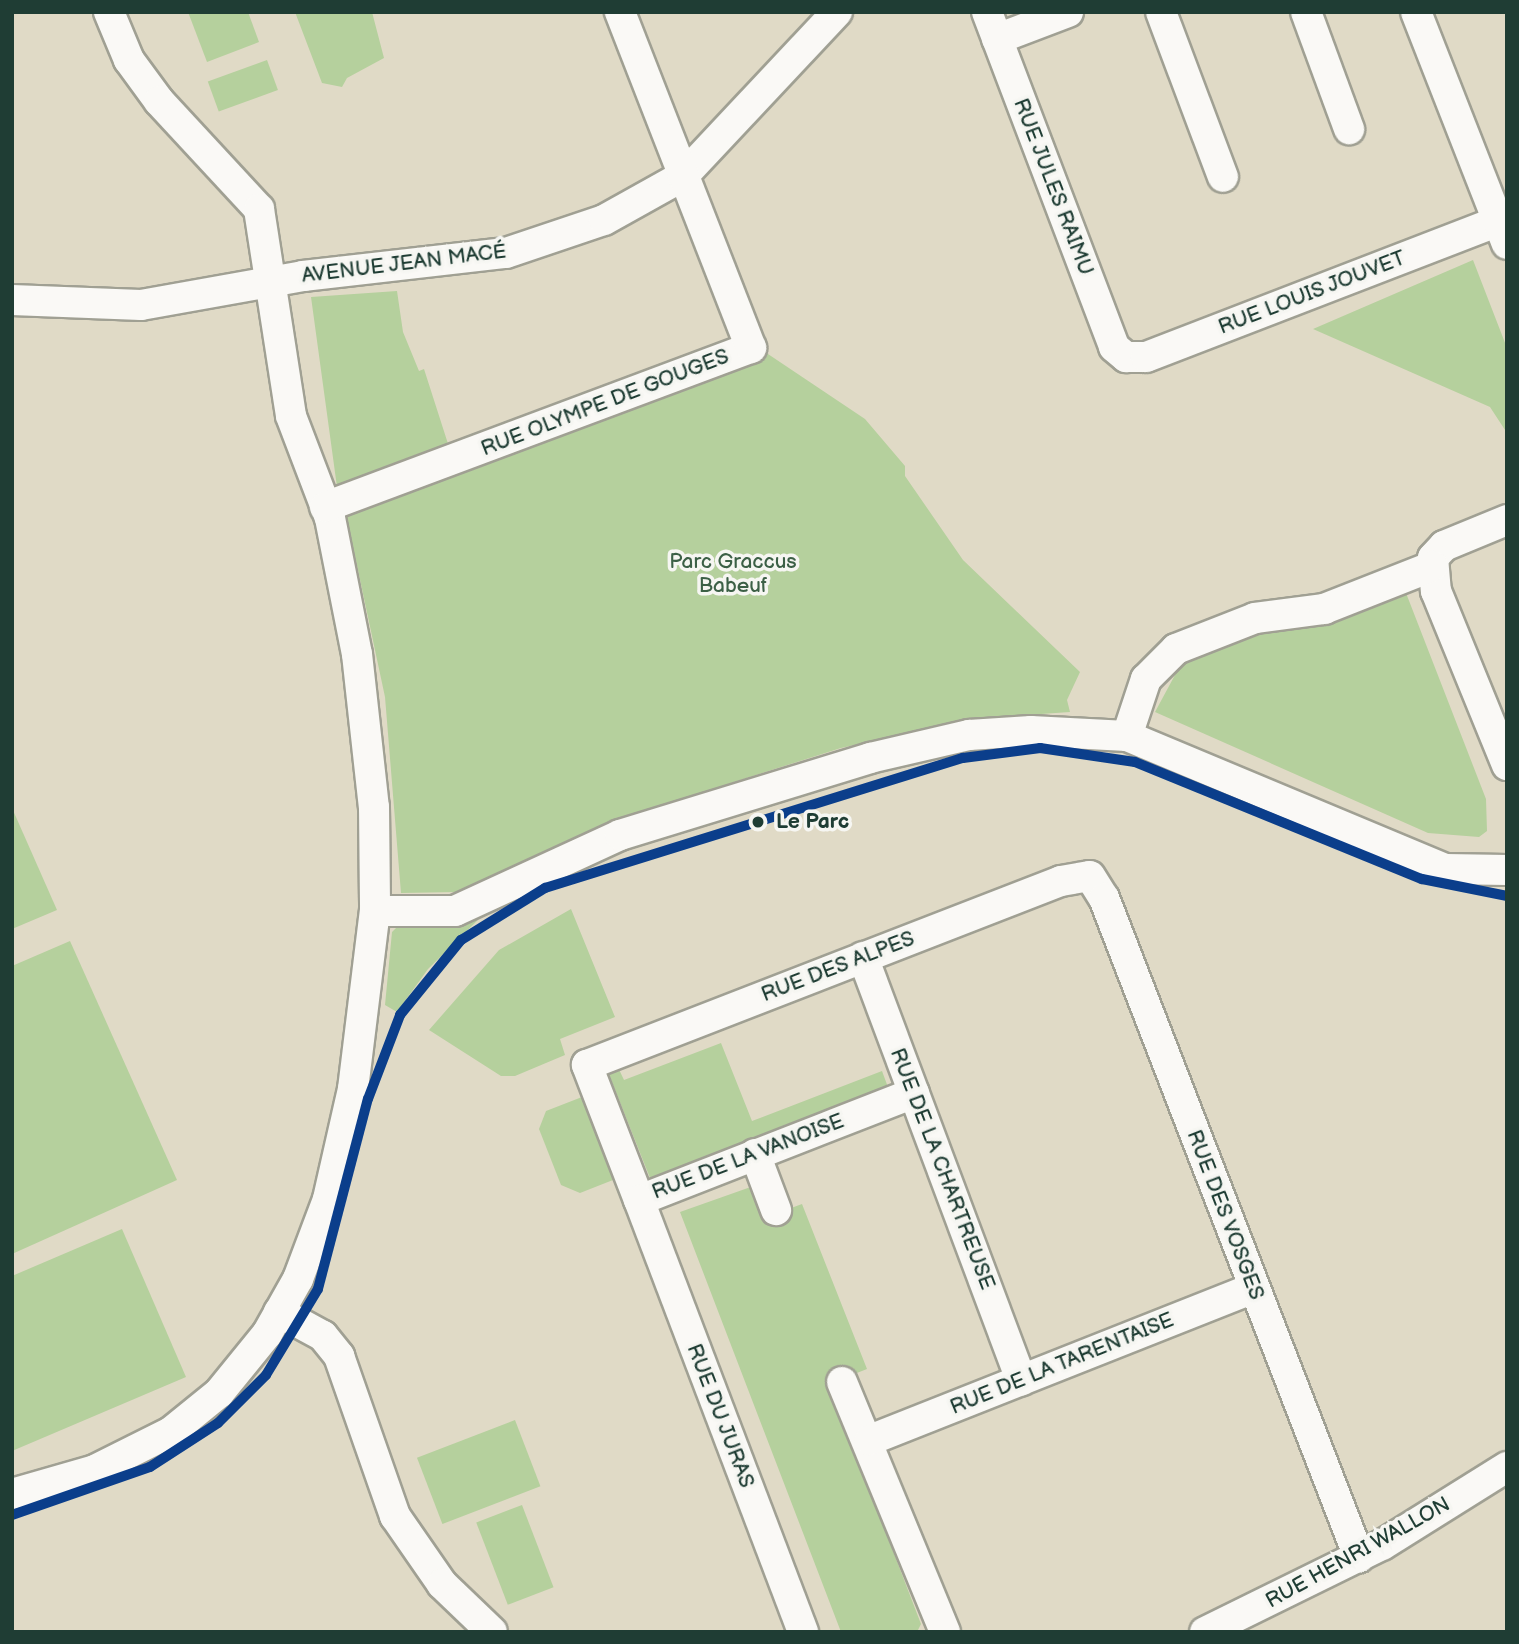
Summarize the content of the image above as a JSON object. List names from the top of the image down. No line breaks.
{"streets":{"street":["RUE JULES RAIMU","AVENUE JEAN MACÉ","RUE LOUIS JOUVET","RUE OLYMPE DE GOUGES","RUE DES ALPES","RUE DE LA VANOISE","RUE DE LA CHARTREUSE","RUE DES VOSGES","RUE DE LA TARENTAISE","RUE DU JURAS","RUE HENRI WALLON"]},"crossings":[["RUE JULES RAIMU","RUE LOUIS JOUVET"],["AVENUE JEAN MACÉ","RUE OLYMPE DE GOUGES"],["RUE DES ALPES","RUE DE LA VANOISE"],["RUE DES ALPES","RUE DE LA CHARTREUSE"],["RUE DES ALPES","RUE DES VOSGES"],["RUE DE LA VANOISE","RUE DE LA CHARTREUSE"],["RUE DE LA VANOISE","RUE DU JURAS"],["RUE DE LA CHARTREUSE","RUE DE LA TARENTAISE"],["RUE DES VOSGES","RUE DE LA TARENTAISE"],["RUE DES VOSGES","RUE HENRI WALLON"]],"parks":["Parc Graccus Babeuf"],"places":["Le Parc"]}
